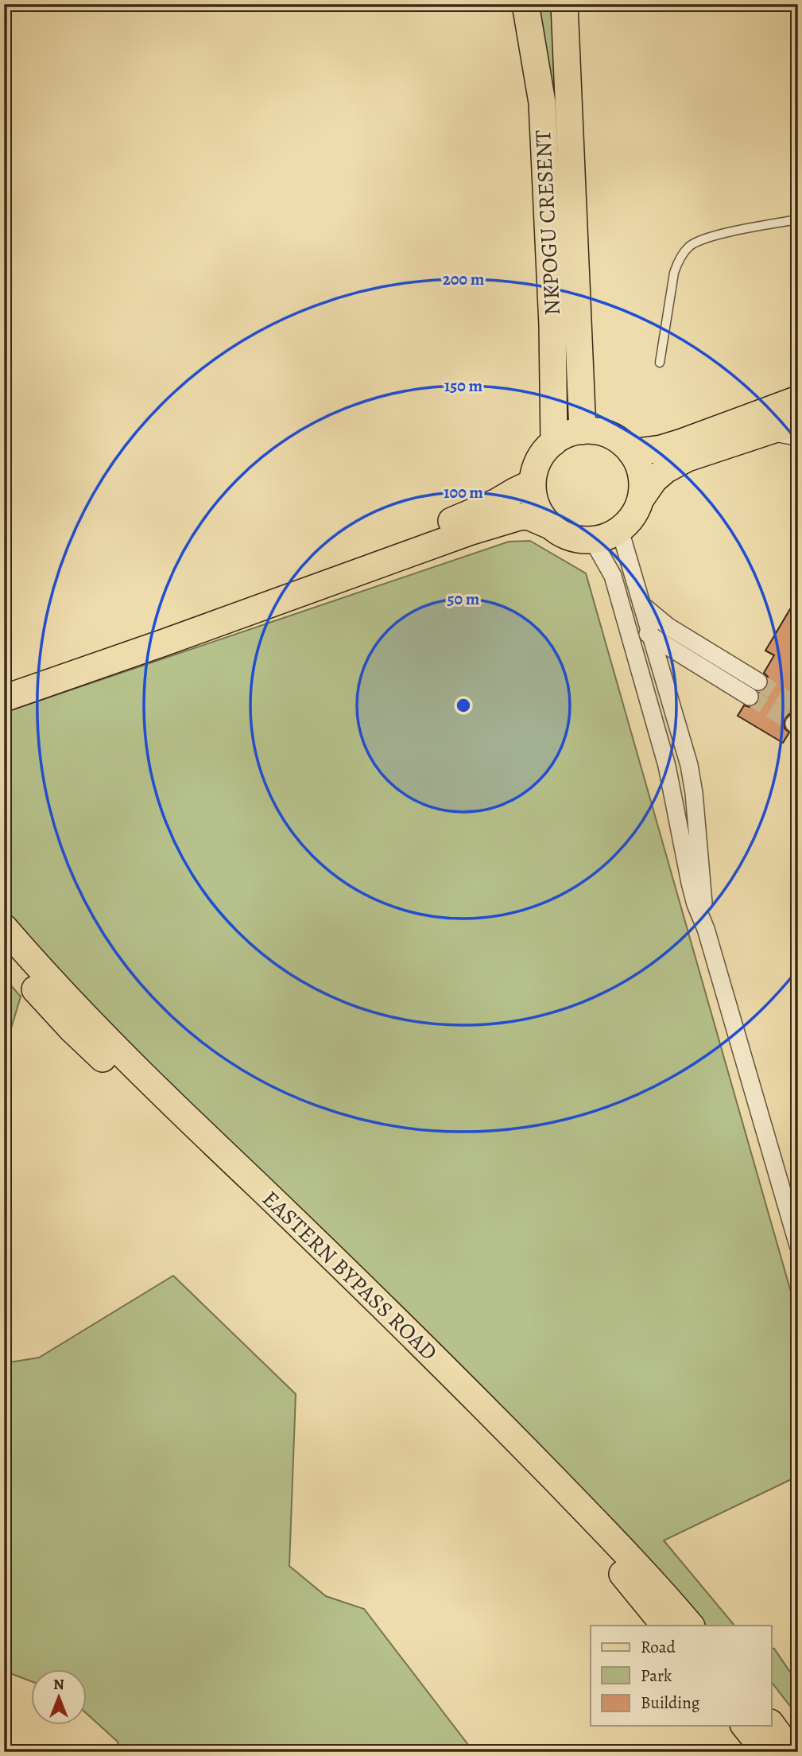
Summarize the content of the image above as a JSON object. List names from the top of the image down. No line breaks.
{"streets":{"main road":["NKPOGU CRESENT","EASTERN BYPASS ROAD"]},"legend":["Road","Park","Building"],"north":"top","rings":["200 m","150 m","100 m","50 m"]}
